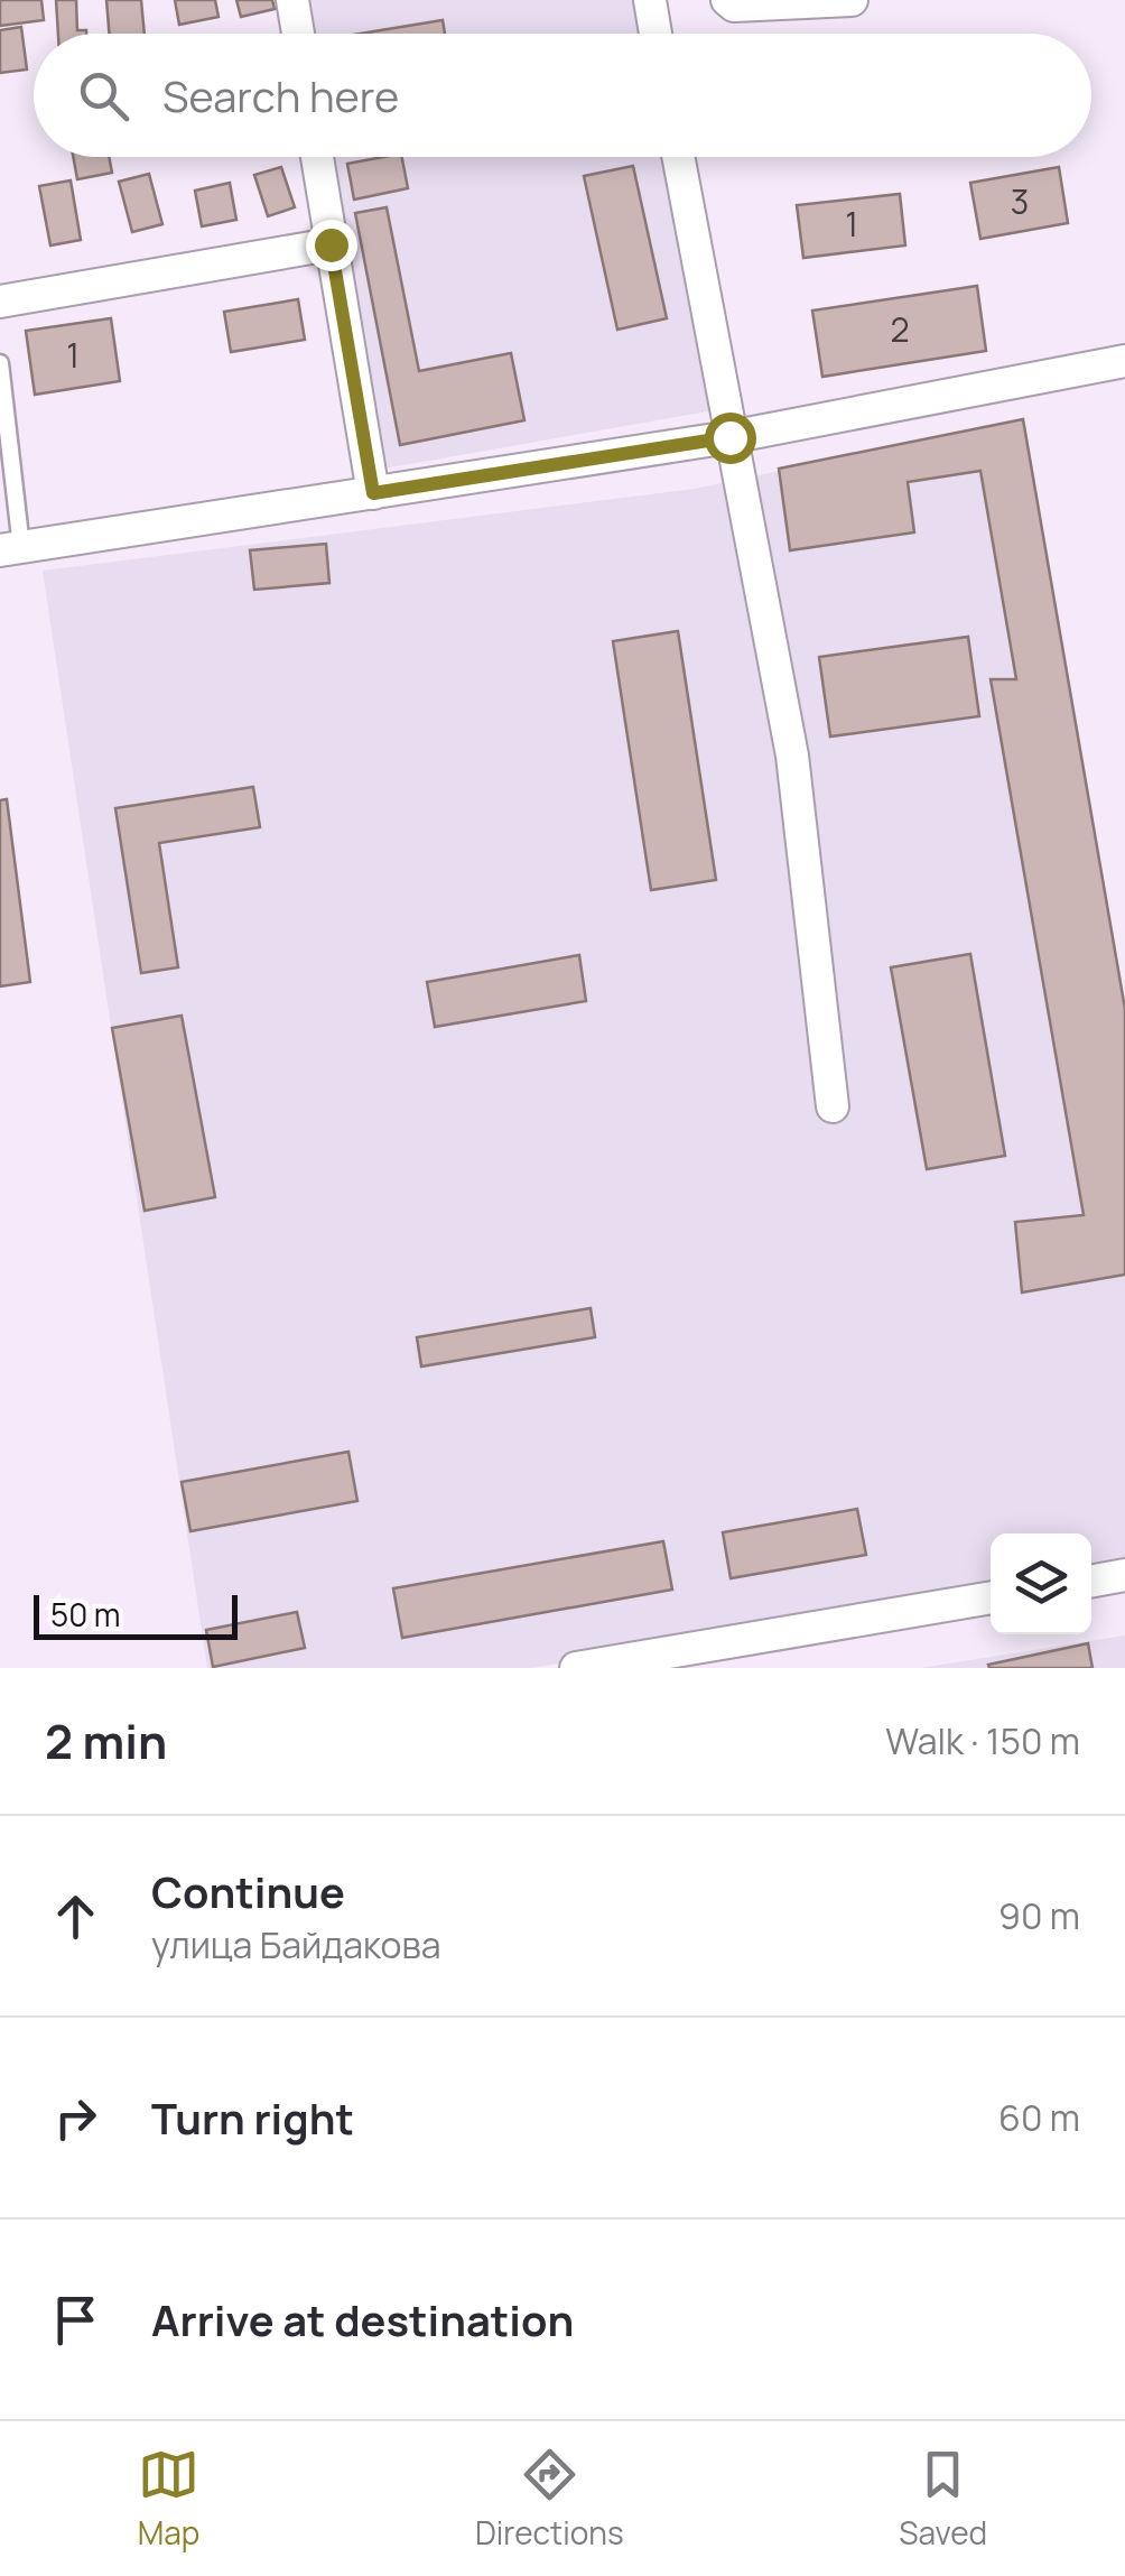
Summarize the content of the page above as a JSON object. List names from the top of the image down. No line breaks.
{"house_numbers":["3","1","2","1"],"scale_bar":"50 m","page":{"search":"Search here","scale":"50 m","heading":["2 min","Walk · 150 m"],"list":[["Continue","улица Байдакова","90 m"],["Turn right","60 m"],"Arrive at destination"],"nav":["Map","Directions","Saved"]}}
